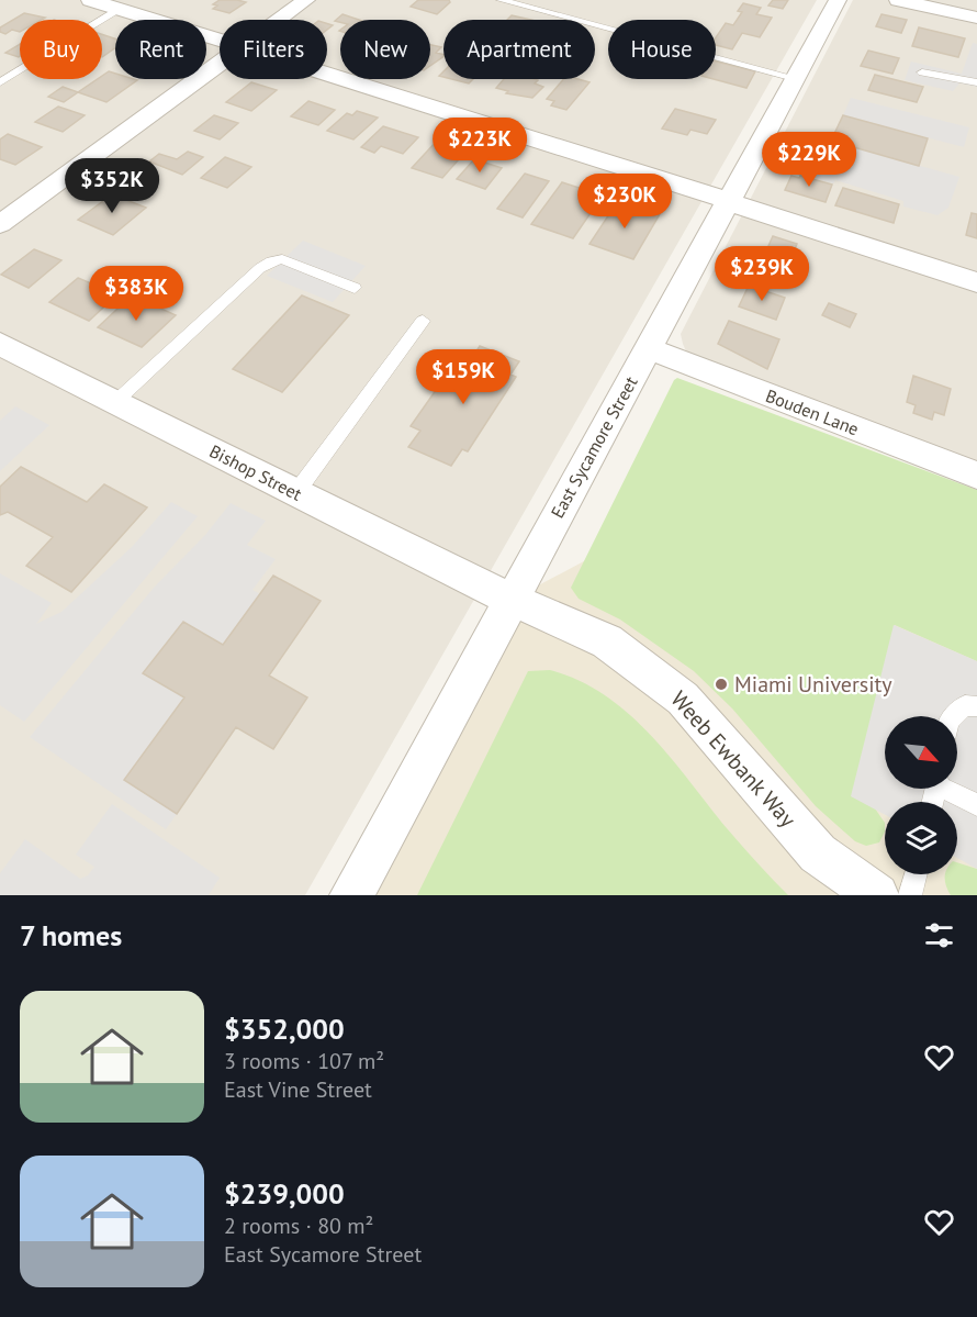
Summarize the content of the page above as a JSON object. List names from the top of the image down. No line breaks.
{"streets":{"street":["Bouden Lane","East Sycamore Street","Bishop Street","Weeb Ewbank Way"]},"crossings":[["Bouden Lane","East Sycamore Street"],["East Sycamore Street","Bishop Street"],["East Sycamore Street","Weeb Ewbank Way"],["Bishop Street","Weeb Ewbank Way"]],"places":["Miami University"],"north":"bottom right","page":{"chip":["Buy","Rent","Filters","New","Apartment","House"],"price":["$223K","$229K","$352K","$230K","$239K","$383K","$159K"],"heading":"7 homes","list":[{"name":"$352,000","note":"3 rooms · 107 m² · East Vine Street"},{"name":"$239,000","note":"2 rooms · 80 m² · East Sycamore Street"}]}}
